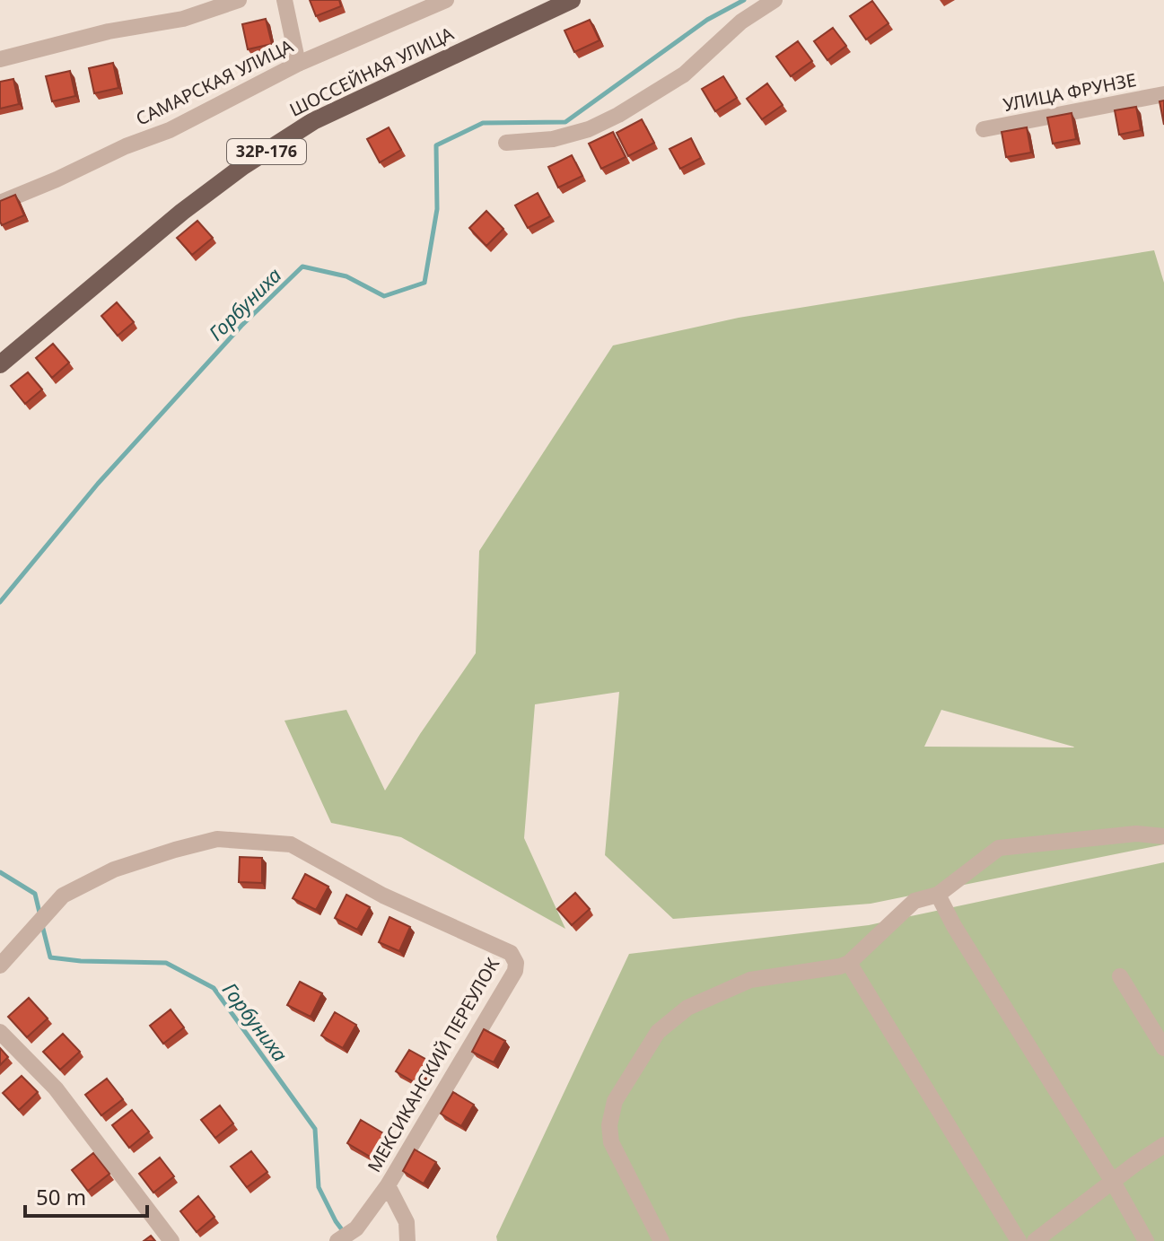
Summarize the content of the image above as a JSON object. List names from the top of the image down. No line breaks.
{"streets":{"main road":["ШОССЕЙНАЯ УЛИЦА","32Р-176"],"street":["САМАРСКАЯ УЛИЦА","УЛИЦА ФРУНЗЕ","МЕКСИКАНСКИЙ ПЕРЕУЛОК"]},"water":["Горбуниха"],"scale_bar":"50 m"}
